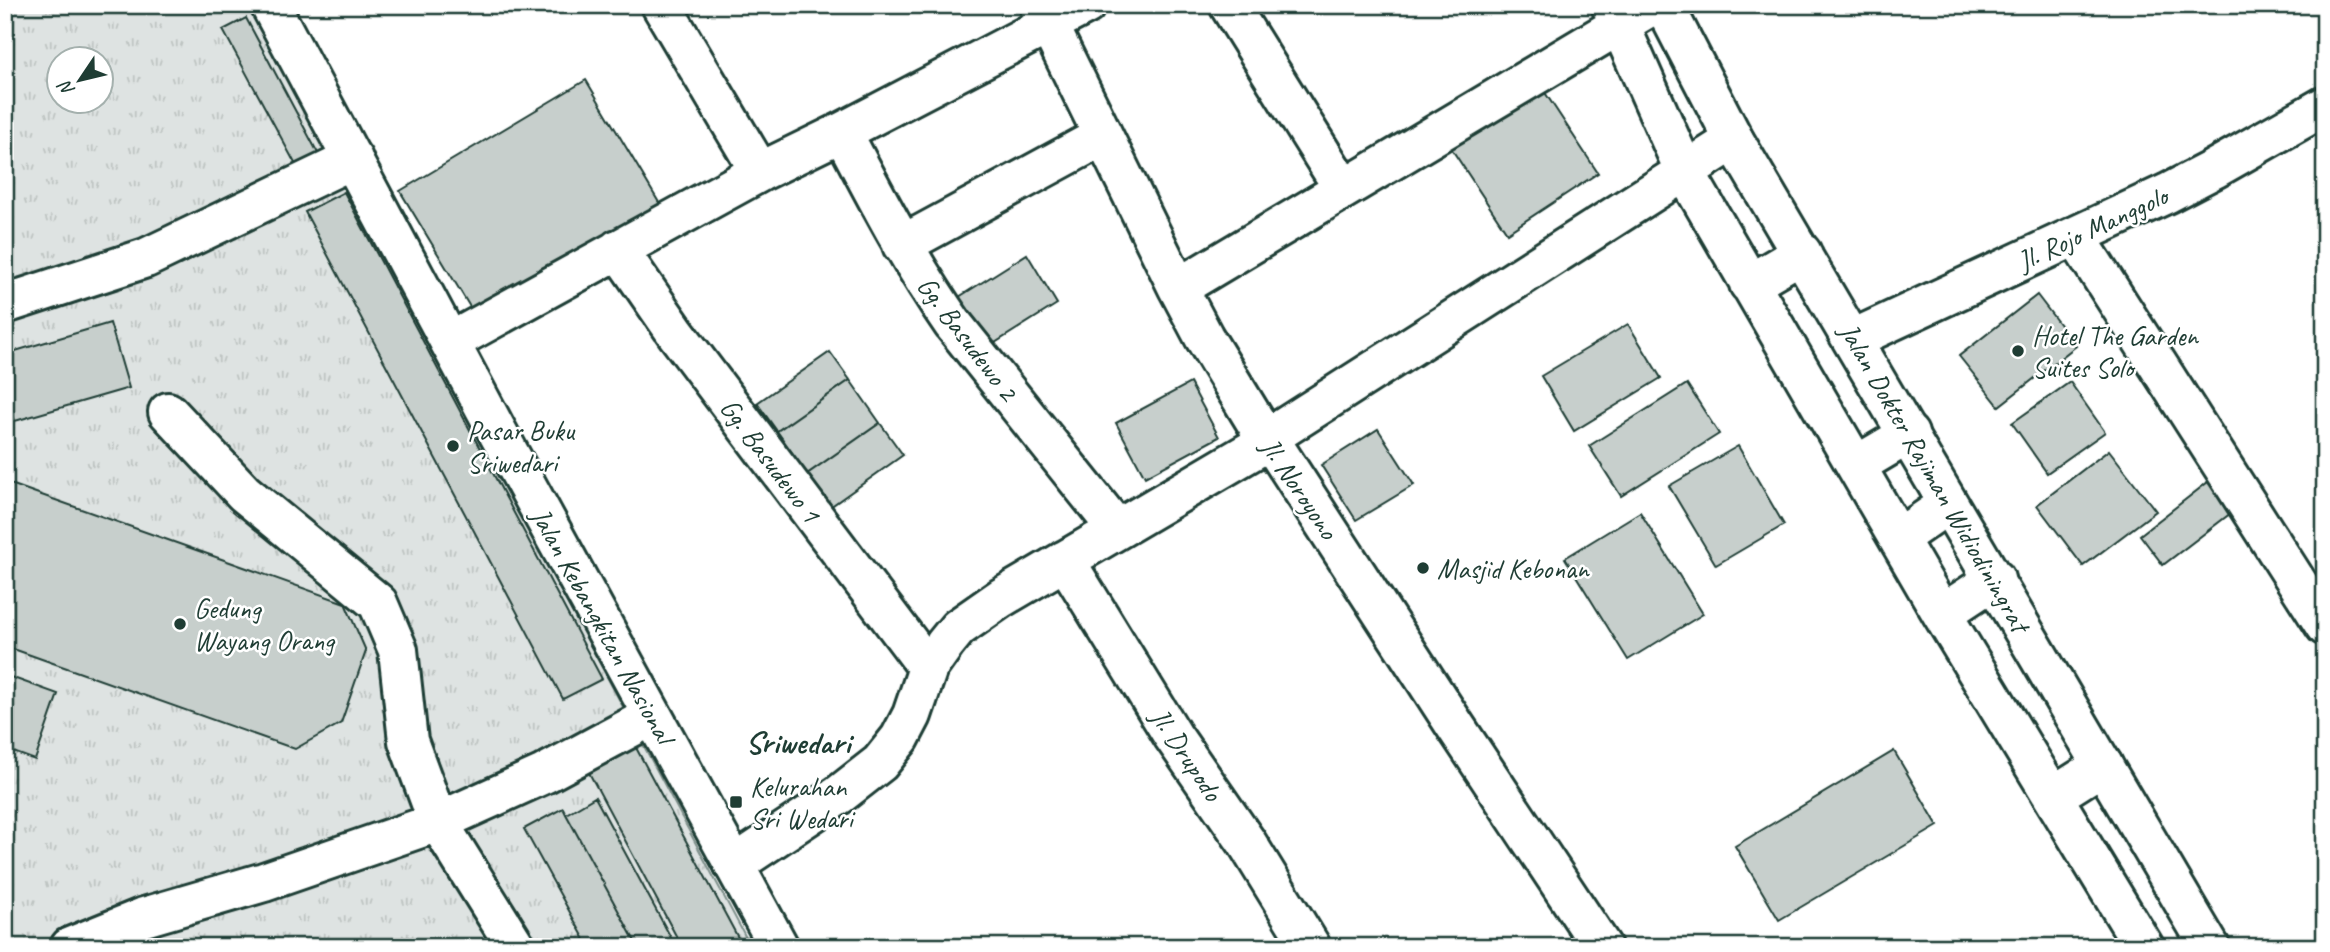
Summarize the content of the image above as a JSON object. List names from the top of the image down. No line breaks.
{"streets":{"street":["Jl. Rojo Manggolo","Gg. Basudewo 2","Gg. Basudewo 1","Jalan Dokter Rajiman Widiodiningrat","Jl. Noroyono","Jalan Kebangkitan Nasional","Jl. Drupodo"]},"crossings":[["Jl. Rojo Manggolo","Jalan Dokter Rajiman Widiodiningrat"]],"districts":["Sriwedari"],"places":{"other":["Hotel The Garden Suites Solo","Pasar Buku Sriwedari","Masjid Kebonan","Gedung Wayang Orang"],"transit":["Kelurahan Sri Wedari"]},"north":"bottom left"}
